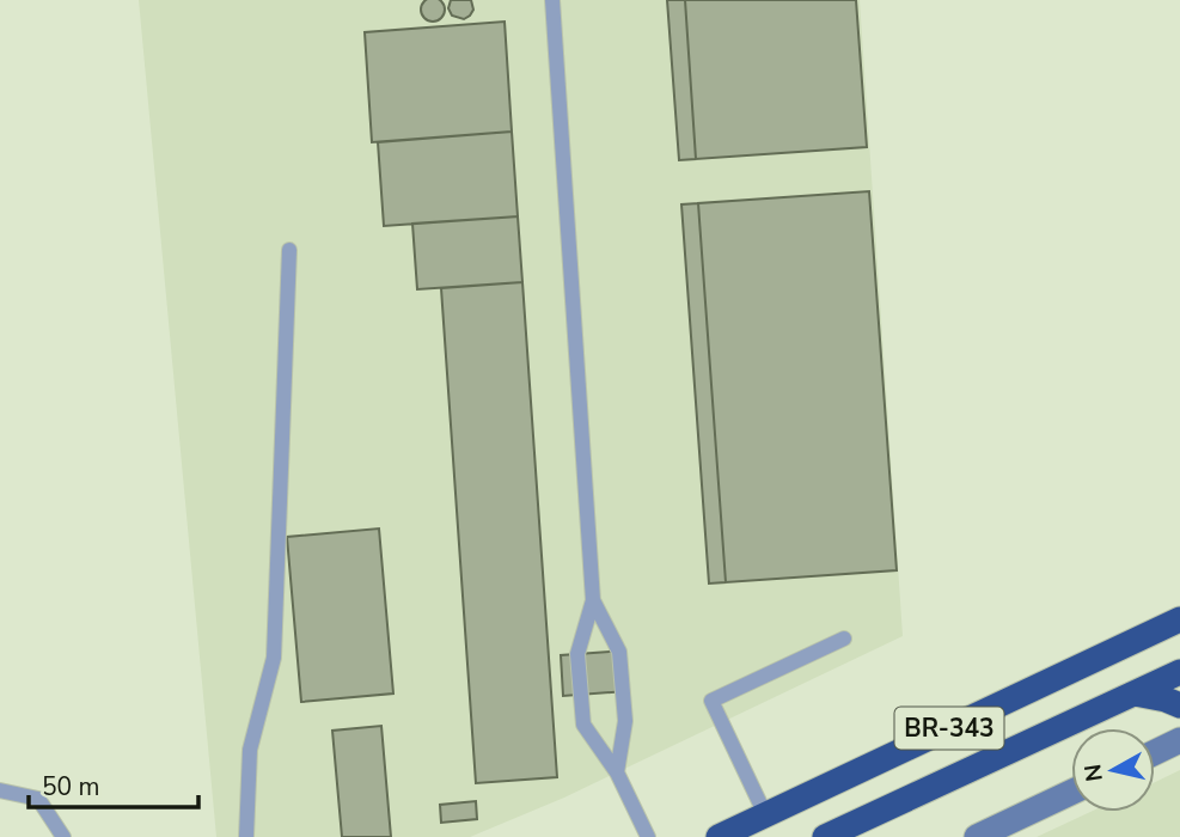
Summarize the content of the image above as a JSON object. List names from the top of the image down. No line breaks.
{"streets":{"highway":["BR-343"]},"scale_bar":"50 m","north":"left"}
